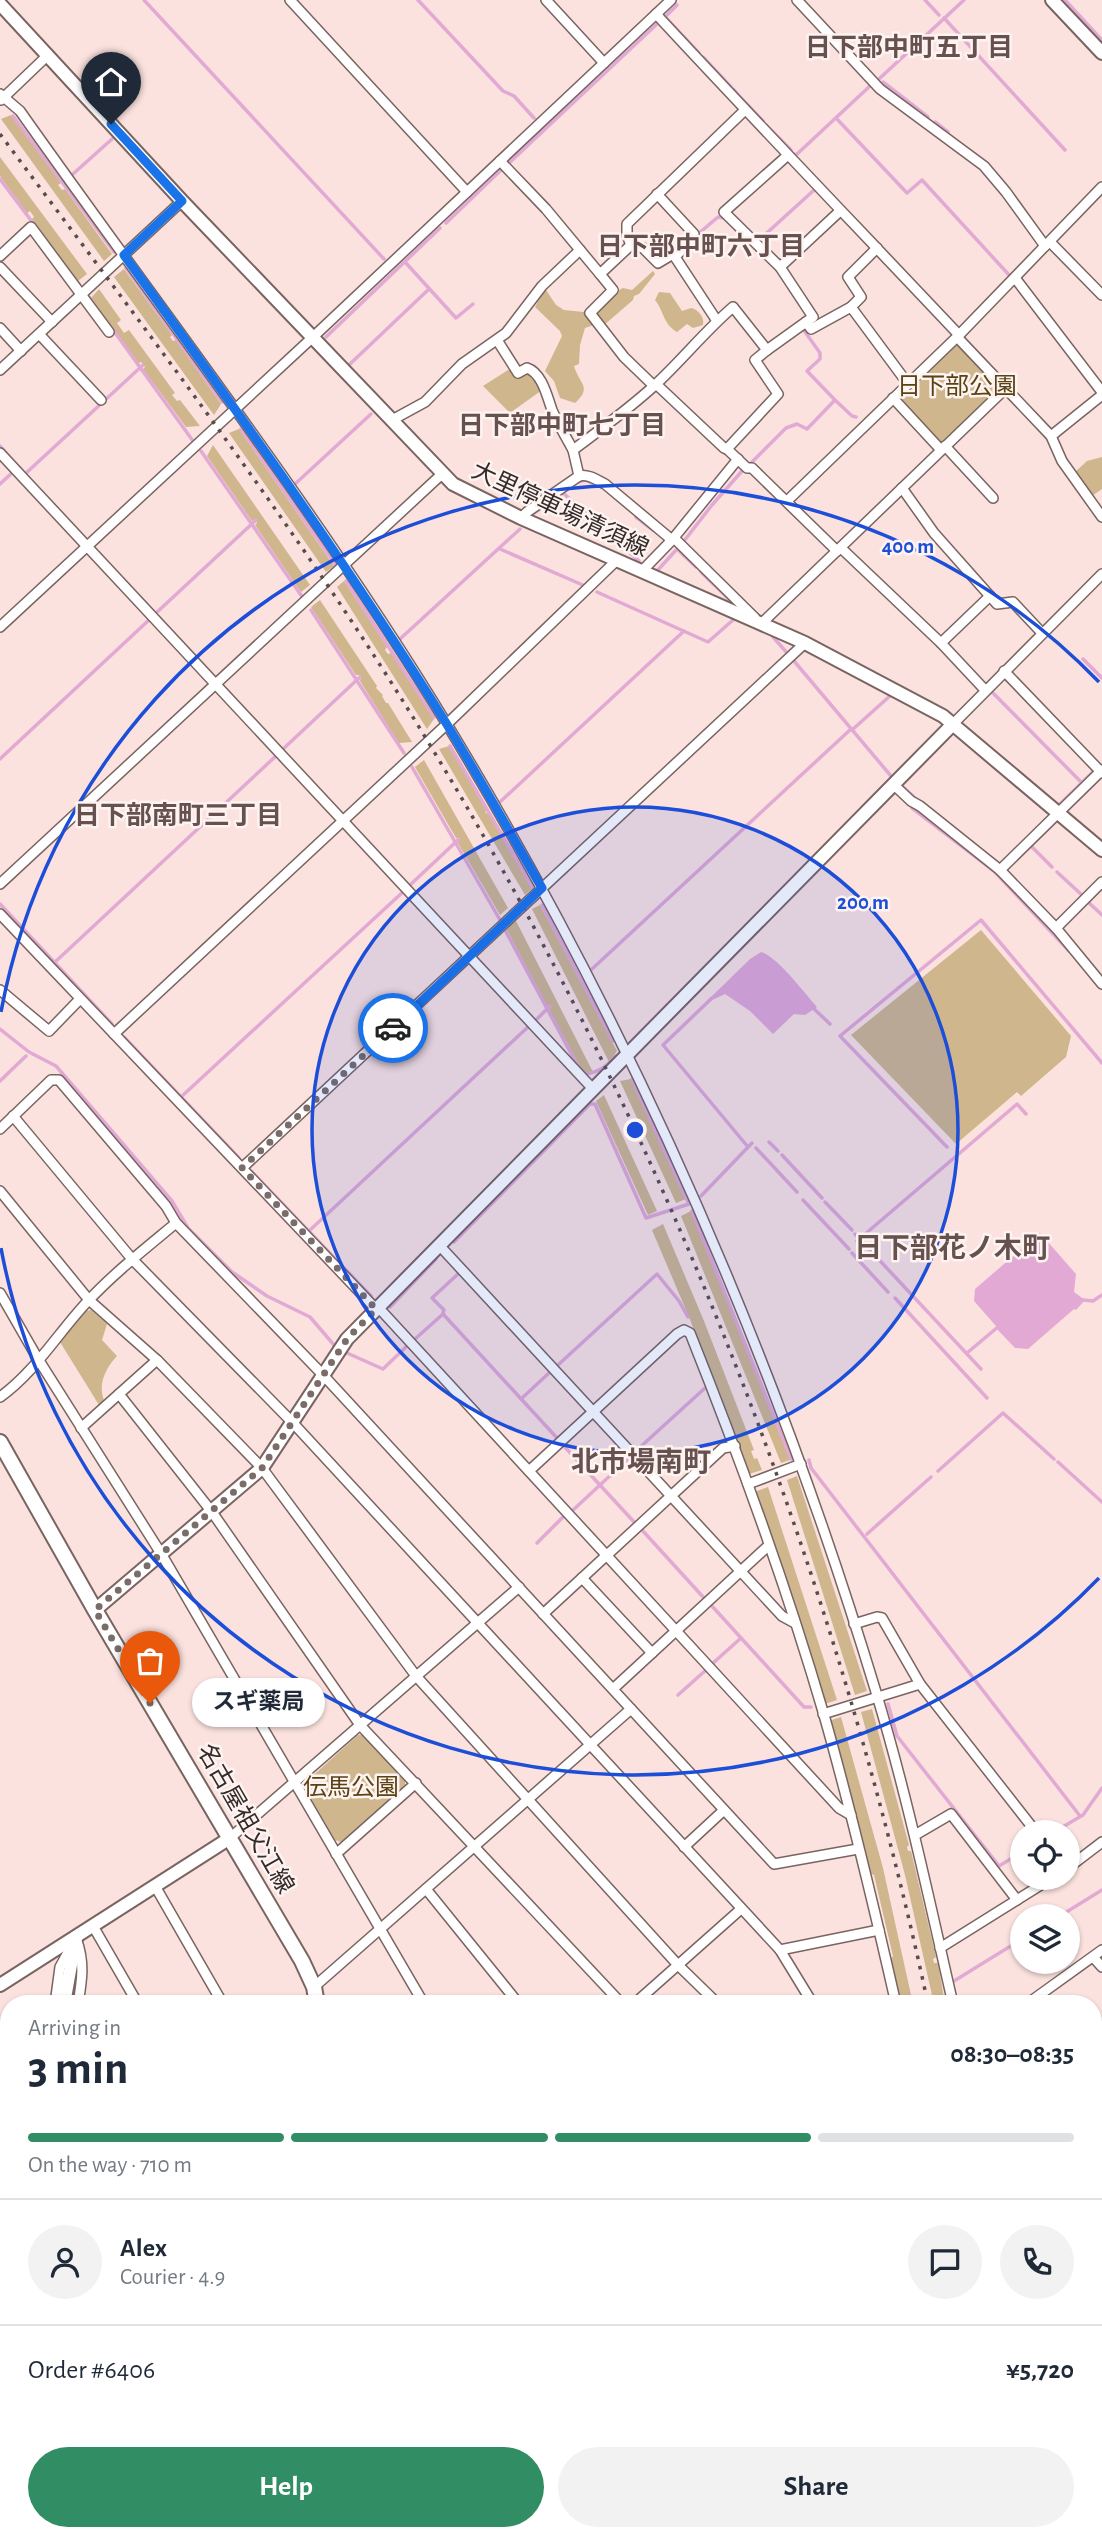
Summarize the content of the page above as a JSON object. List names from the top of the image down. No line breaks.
{"streets":{"main road":["名古屋祖父江線"],"street":["大里停車場清須線"]},"districts":["日下部中町五丁目","日下部中町六丁目","日下部中町七丁目","日下部南町三丁目","日下部花ノ木町","北市場南町"],"parks":["日下部公園","伝馬公園"],"places":["スギ薬局"],"page":{"bubble":"スギ薬局","heading":["3 min","Arriving in","08:30–08:35"],"panel":["Alex","Courier · 4.9","Order #6406","¥5,720"],"bar":"On the way · 710 m","buttons":["Help","Share"]},"rings":["400 m","200 m"]}
